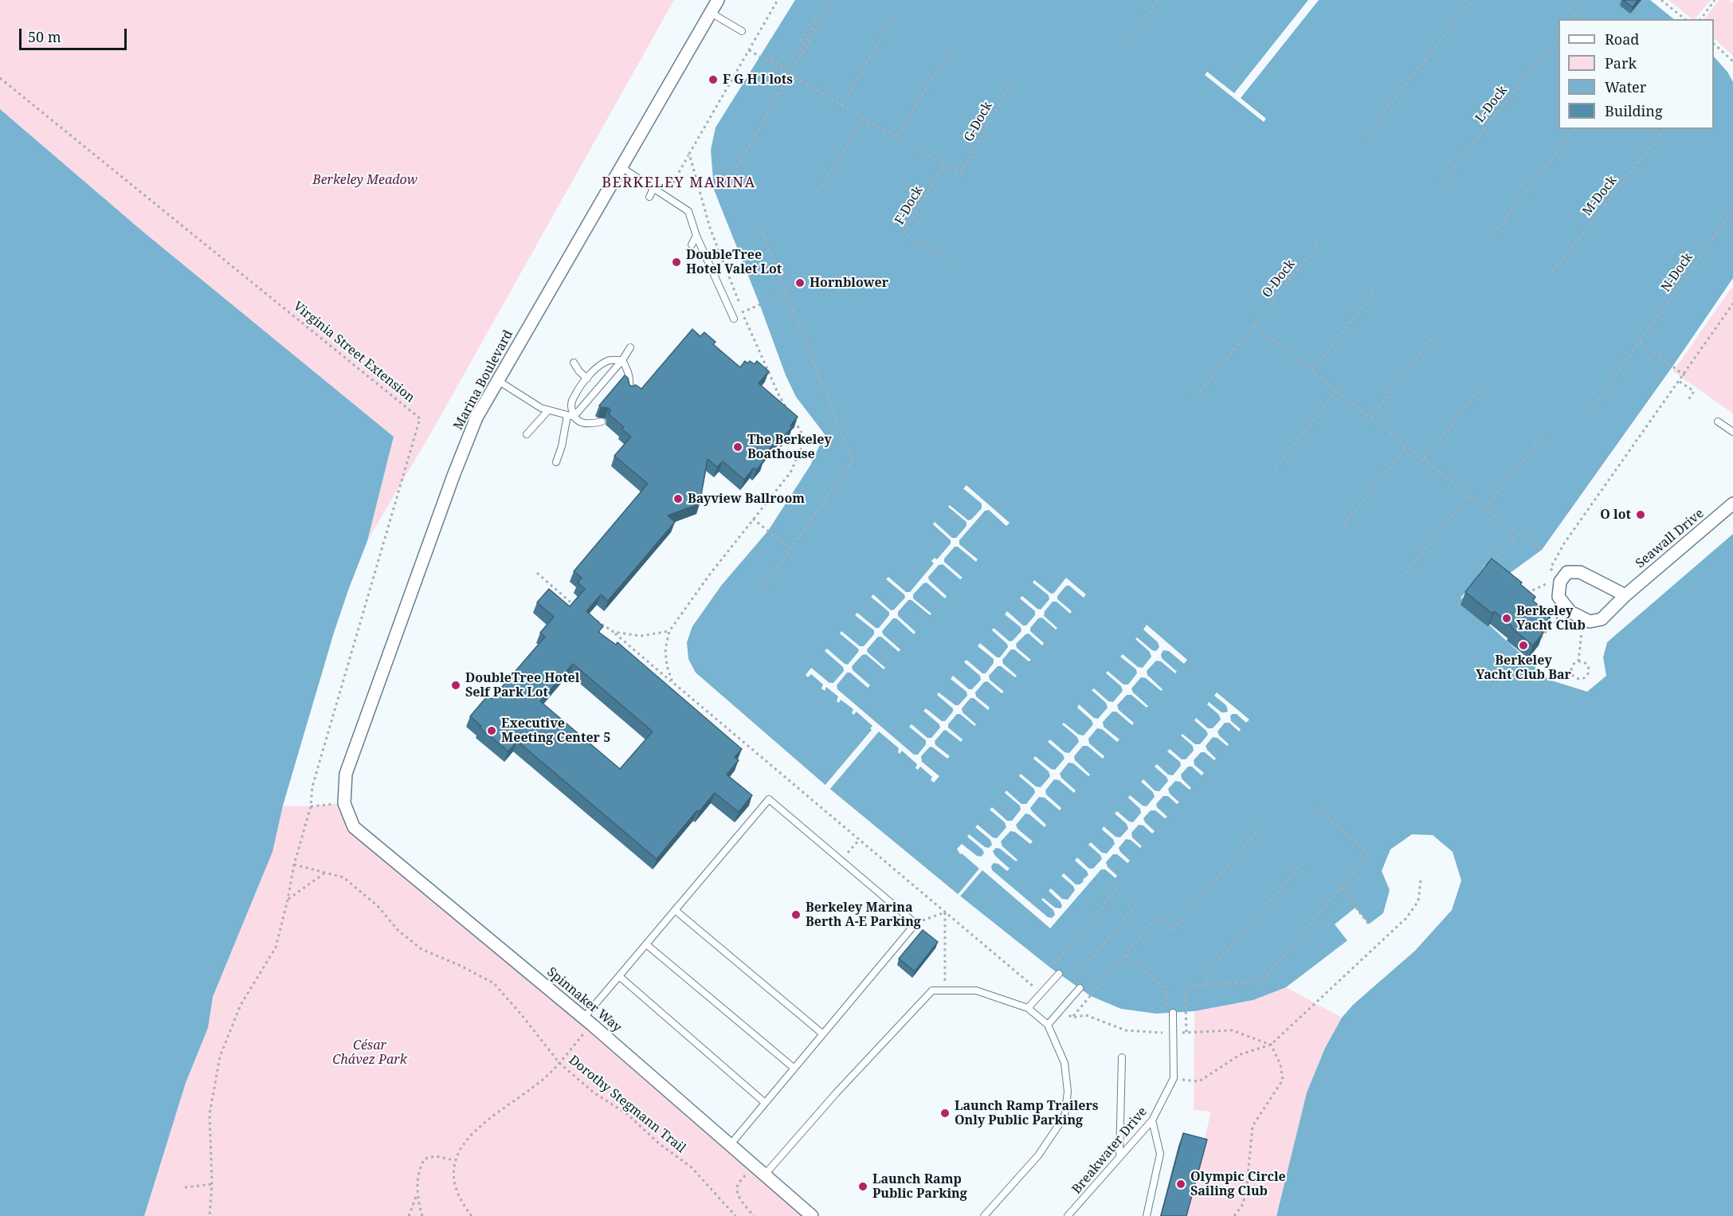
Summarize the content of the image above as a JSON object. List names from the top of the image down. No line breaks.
{"streets":{"street":["Marina Boulevard","Seawall Drive","Spinnaker Way"],"lane":["Breakwater Drive"],"path":["L-Dock","G-Dock","M-Dock","F-Dock","N-Dock","O-Dock","Virginia Street Extension","Dorothy Stegmann Trail"]},"crossings":[["G-Dock","F-Dock"],["Marina Boulevard","Spinnaker Way"]],"districts":["BERKELEY MARINA"],"parks":["Berkeley Meadow","César Chávez Park"],"places":["F G H I lots","DoubleTree Hotel Valet Lot","Hornblower","The Berkeley Boathouse","Bayview Ballroom","O lot","Berkeley Yacht Club","Berkeley Yacht Club Bar","DoubleTree Hotel Self Park Lot","Executive Meeting Center 5","Berkeley Marina Berth A-E Parking","Launch Ramp Trailers Only Public Parking","Olympic Circle Sailing Club","Launch Ramp Public Parking"],"legend":["Road","Park","Water","Building"],"scale_bar":"50 m"}
